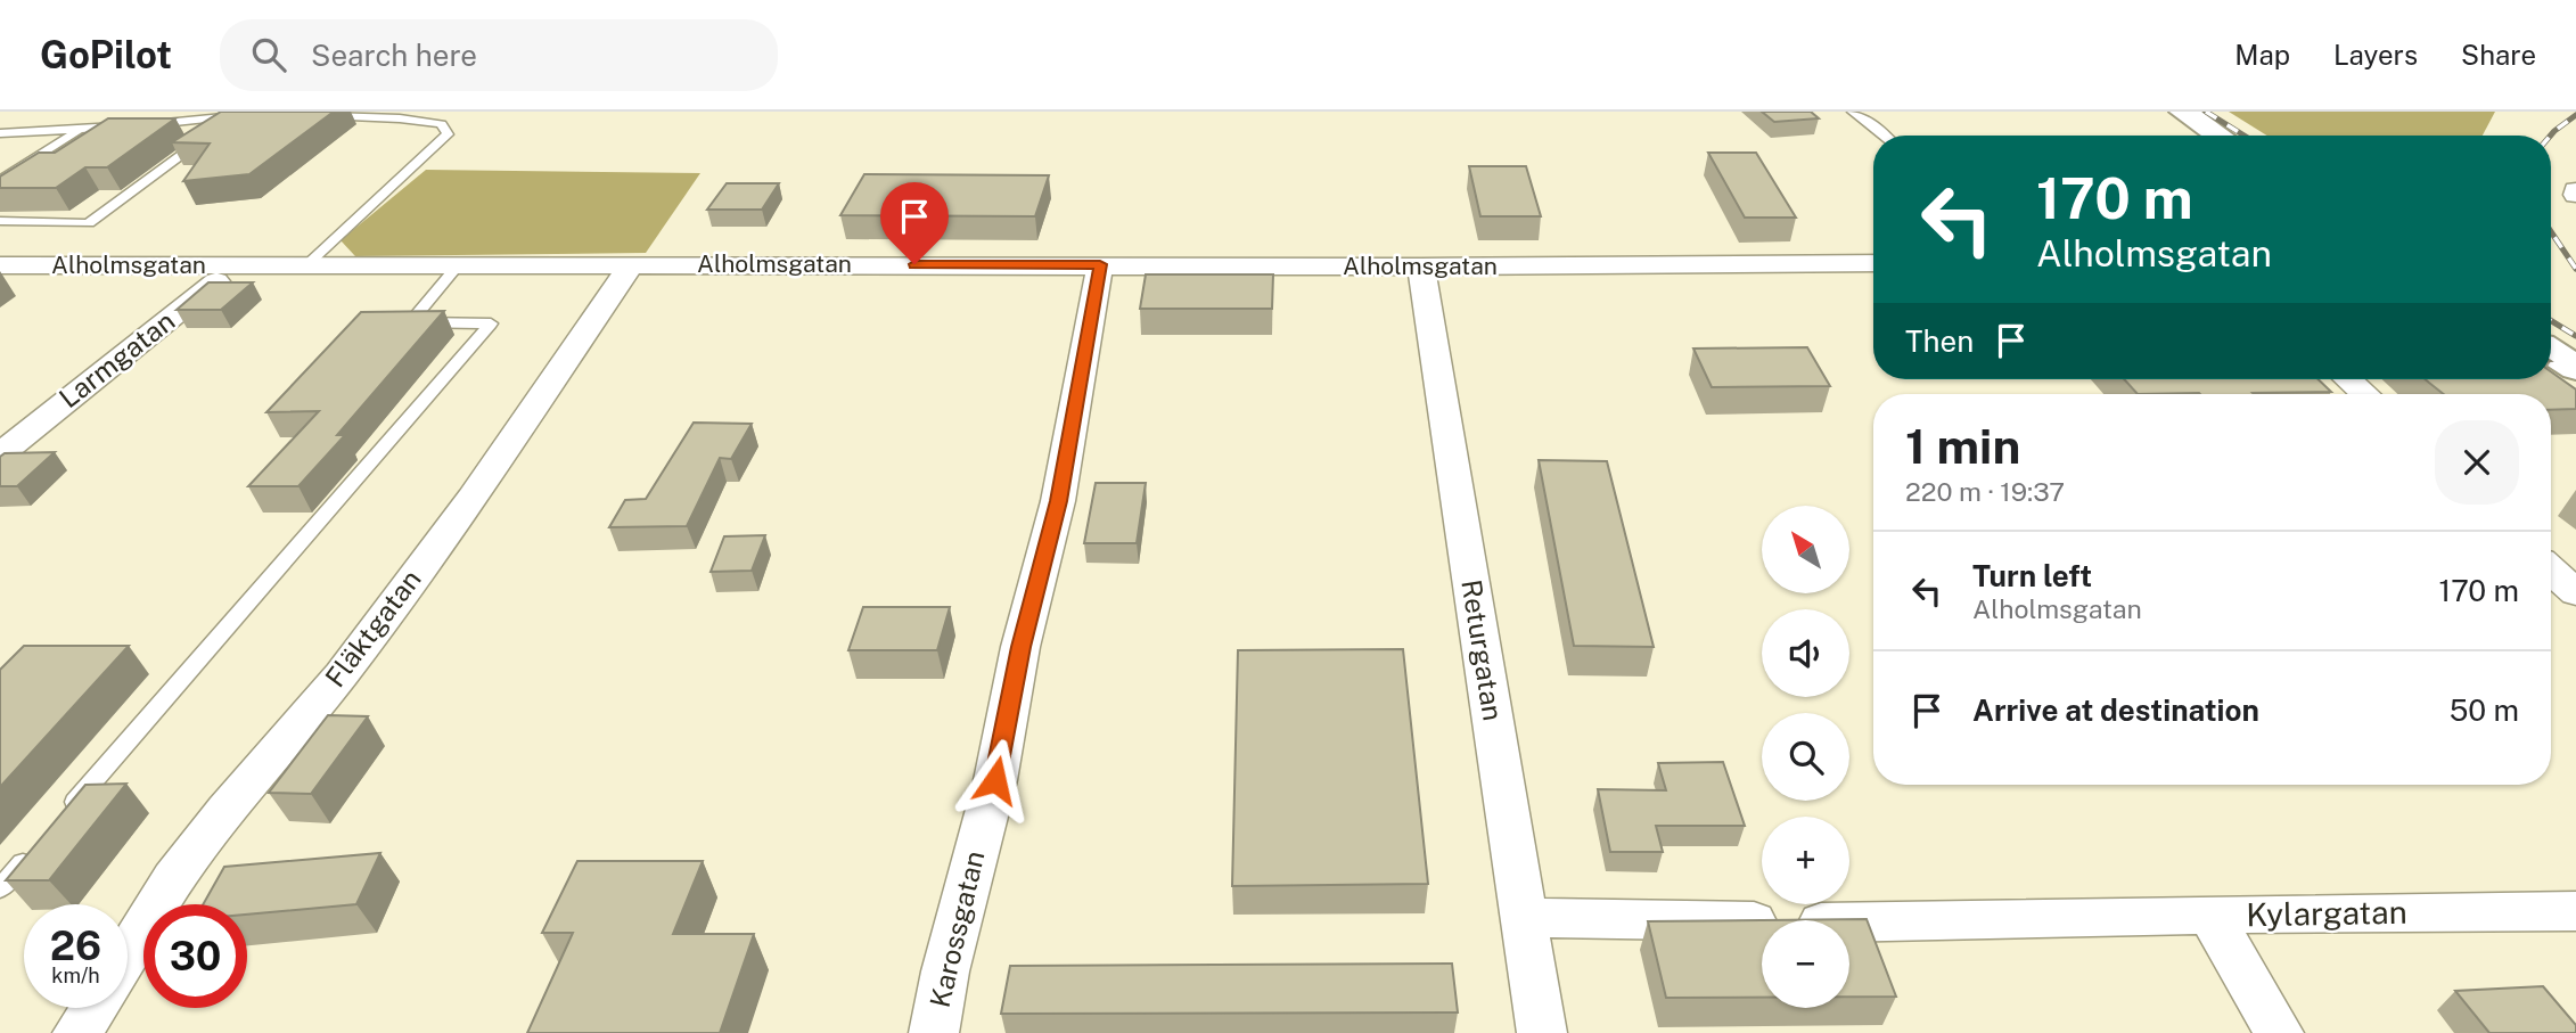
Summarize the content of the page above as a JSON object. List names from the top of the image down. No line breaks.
{"streets":{"street":["Alholmsgatan","Larmgatan","Fläktgatan","Returgatan","Kylargatan","Karossgatan"]},"crossings":[["Alholmsgatan","Larmgatan"],["Alholmsgatan","Fläktgatan"],["Alholmsgatan","Returgatan"],["Alholmsgatan","Karossgatan"]],"north":"top left","page":{"header":"GoPilot","search":"Search here","nav":["Map","Layers","Share"],"turn":["170 m","Alholmsgatan"],"then":"Then","heading":["1 min","220 m · 19:37"],"map_buttons":["+","−"],"list":[{"name":"Turn left","note":"Alholmsgatan","value":"170 m"},{"name":"Arrive at destination","value":"50 m"}],"speed":"26 km/h","limit":"30"}}
